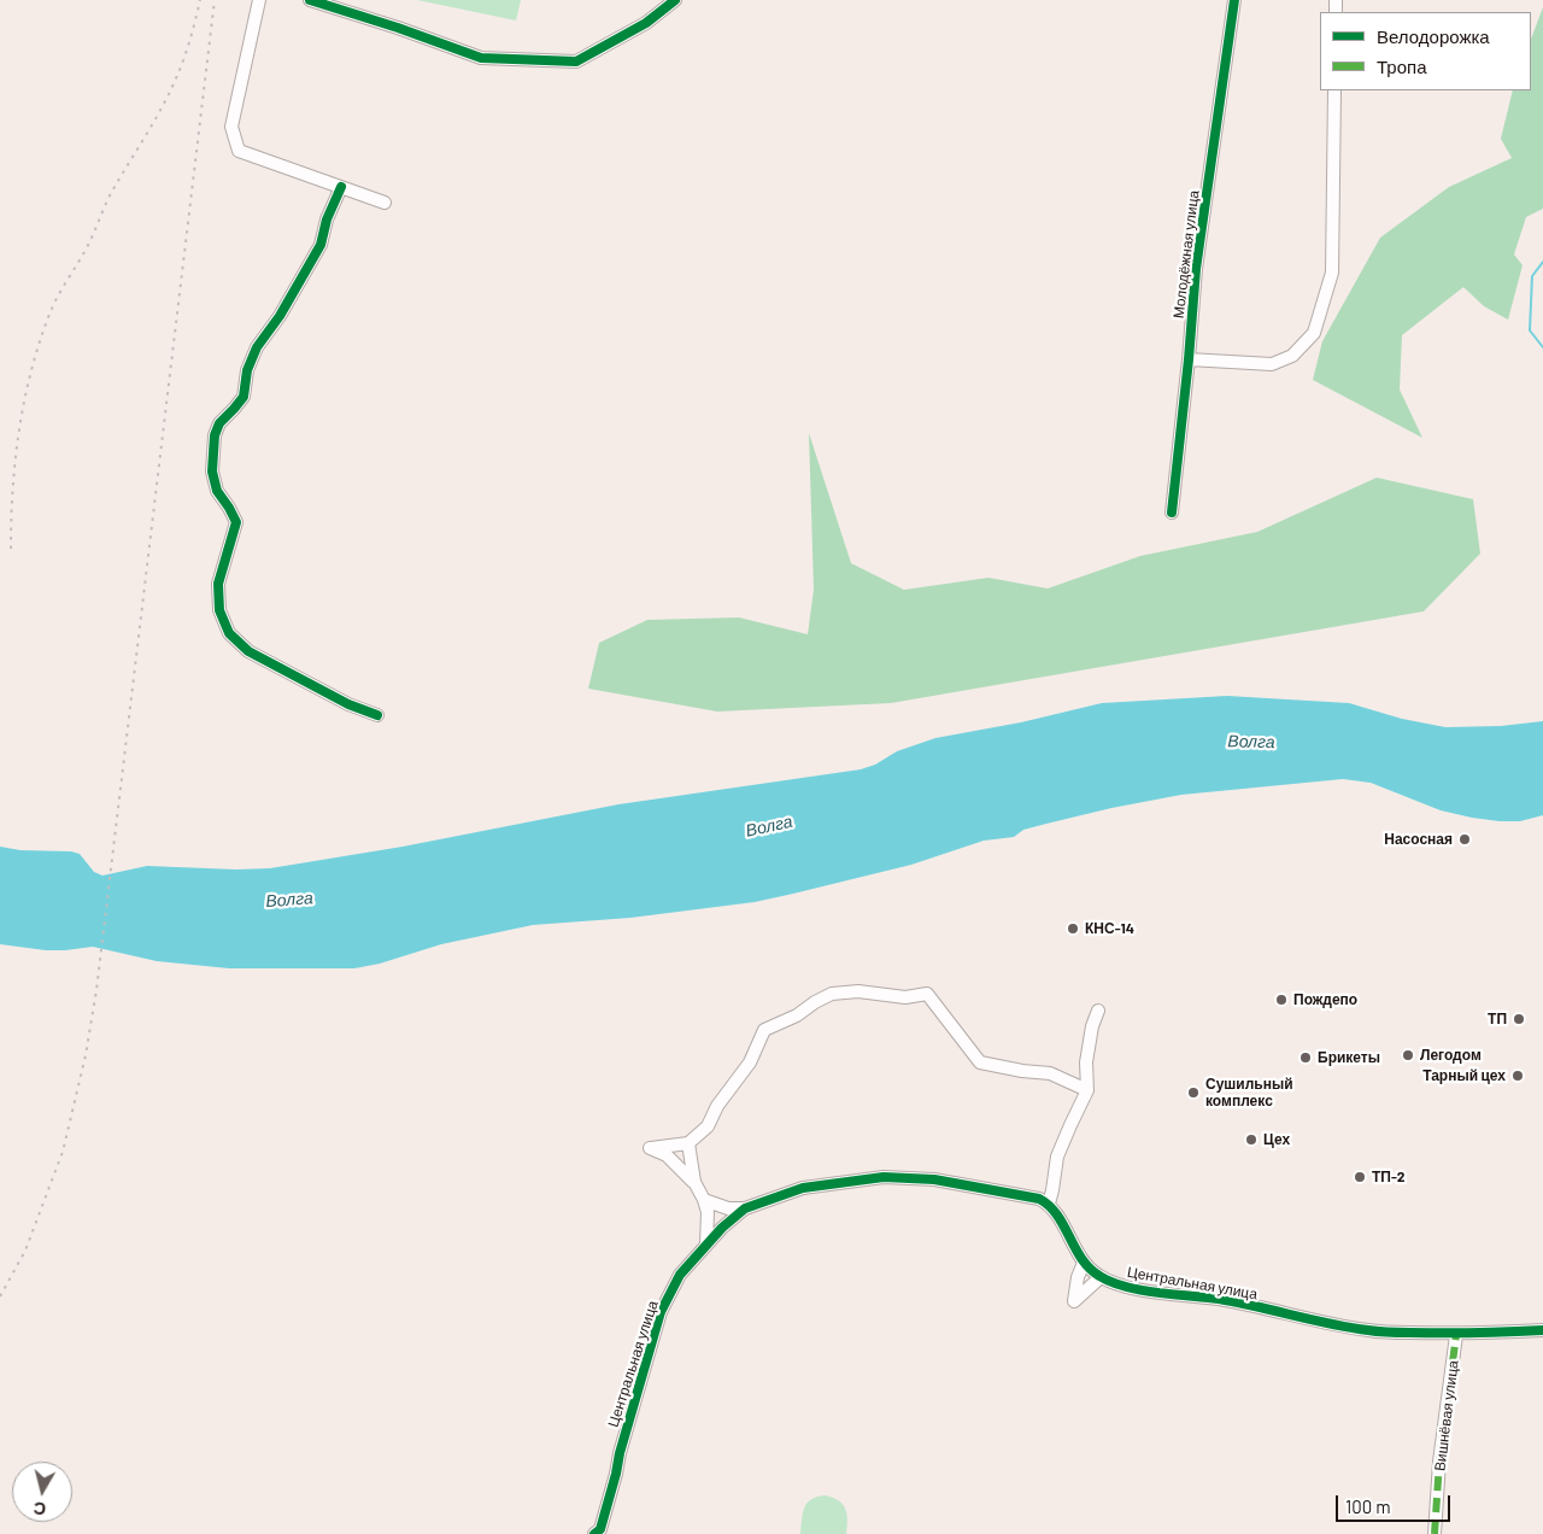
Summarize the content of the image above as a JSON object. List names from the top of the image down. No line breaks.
{"streets":{"street":["Молодёжная улица","Центральная улица","Вишнёвая улица"]},"crossings":[["Центральная улица","Вишнёвая улица"]],"water":["Волга"],"places":["Насосная","КНС-14","Пождепо","ТП","Легодом","Брикеты","Тарный цех","Сушильный комплекс","Цех","ТП-2"],"legend":["Велодорожка","Тропа"],"scale_bar":"100 m","north":"bottom"}
